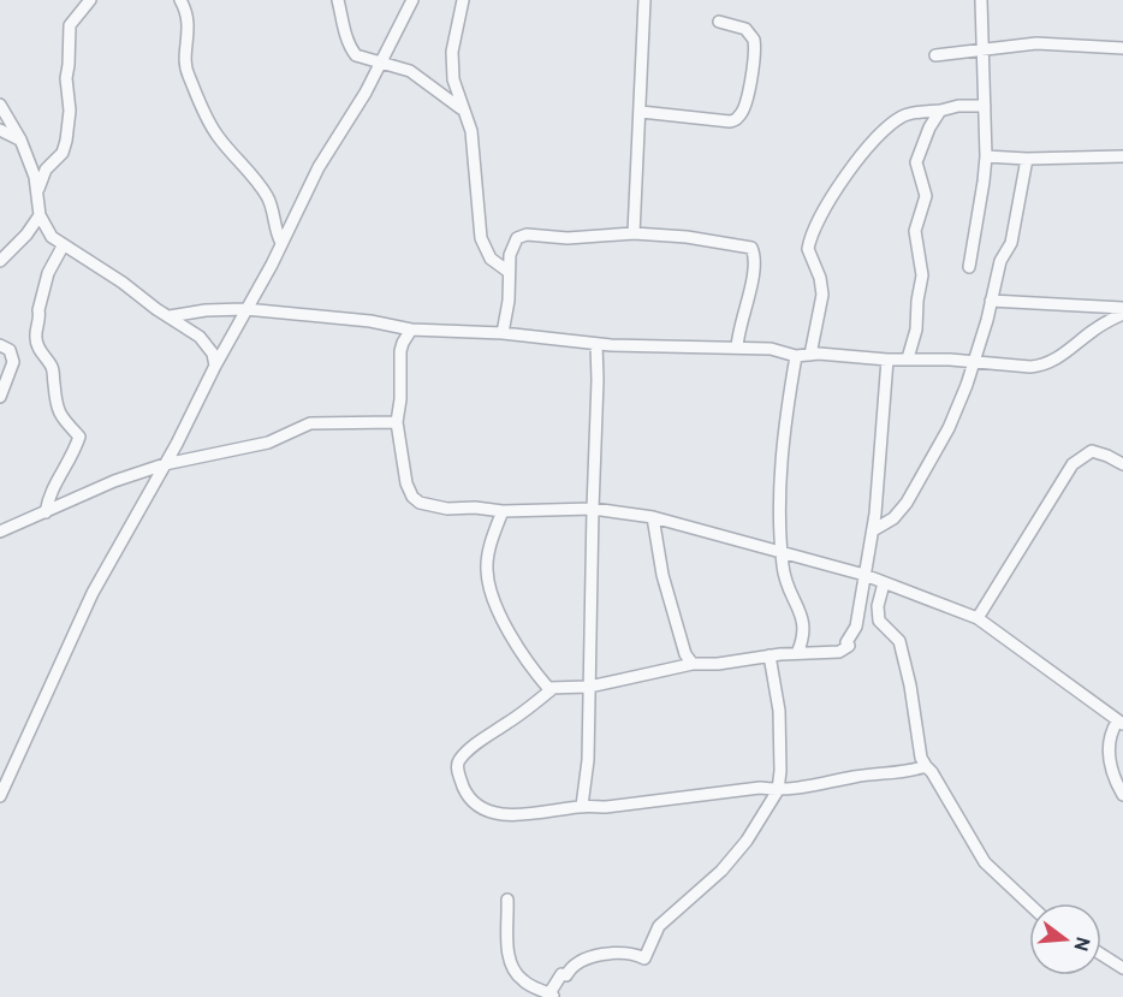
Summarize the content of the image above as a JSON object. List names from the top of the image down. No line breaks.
{"north":"right"}
